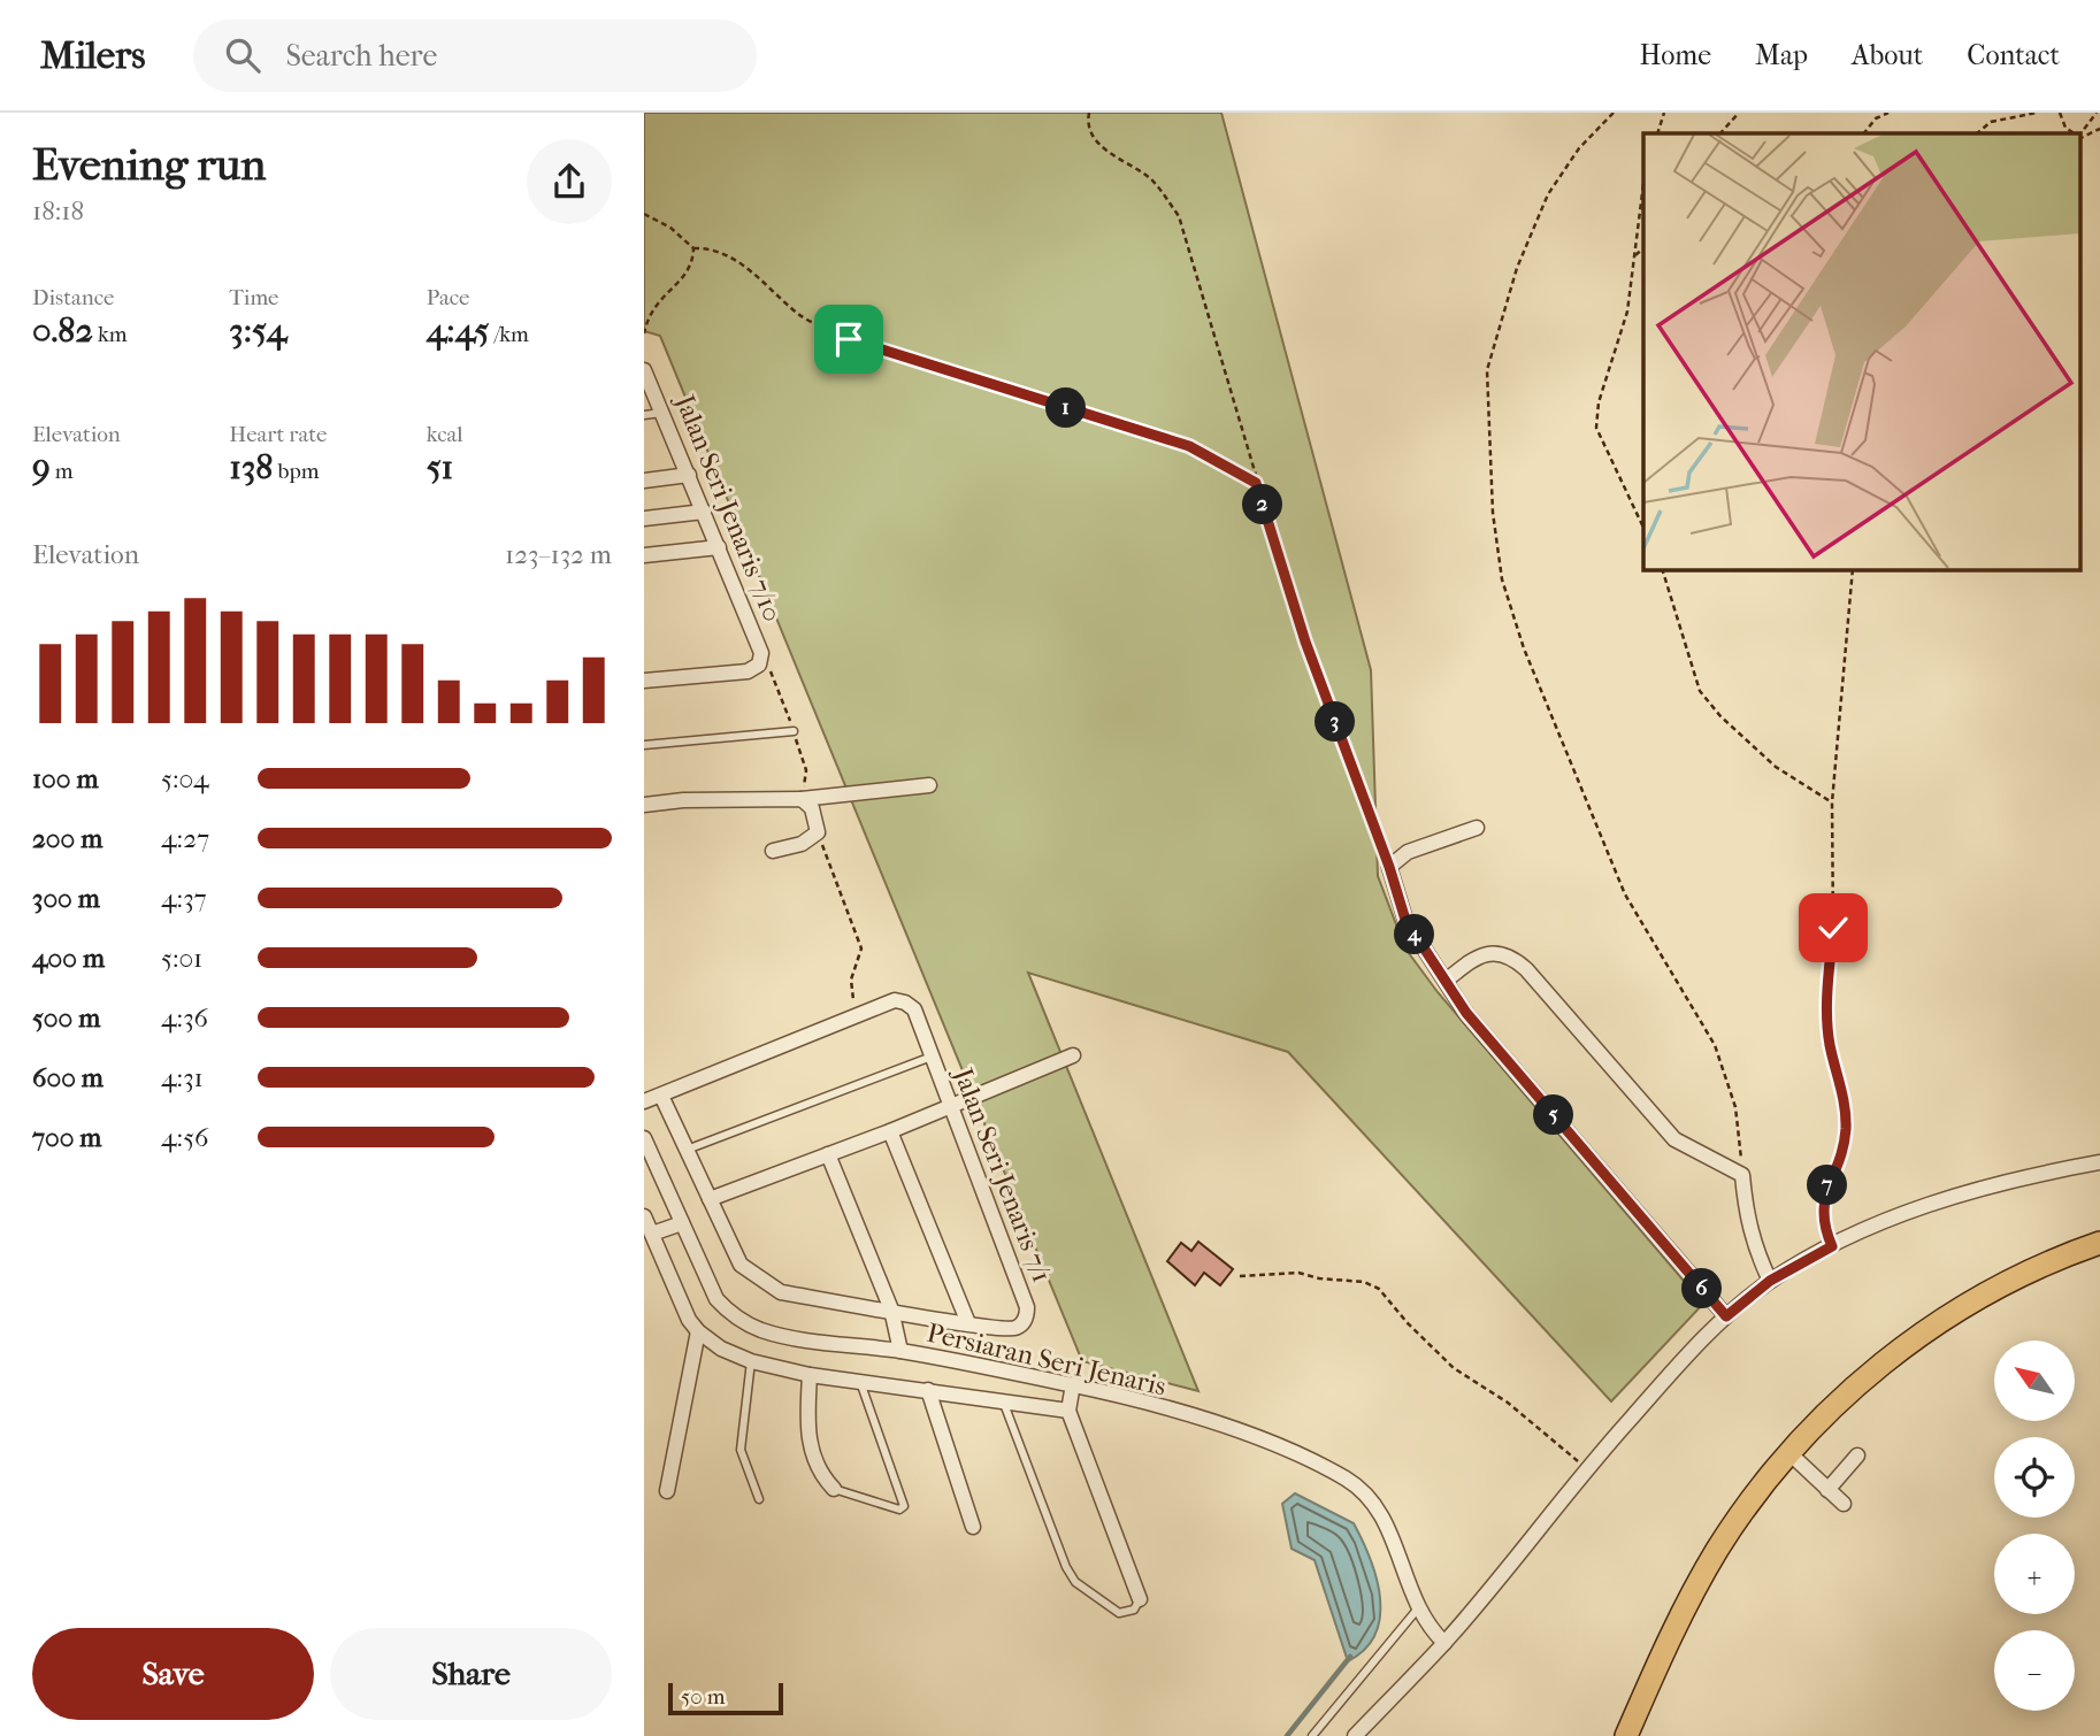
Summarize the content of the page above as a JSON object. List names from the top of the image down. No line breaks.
{"streets":{"street":["Jalan Seri Jenaris 7/10","Jalan Seri Jenaris 7/1","Persiaran Seri Jenaris"]},"scale_bar":"50 m","north":"top left","page":{"header":"Milers","search":"Search here","nav":["Home","Map","About","Contact"],"heading":["Evening run","18:18"],"stats":[["Distance","0.82 km"],["Time","3:54"],["Pace","4:45 /km"],["Elevation","9 m"],["Heart rate","138 bpm"],["kcal","51"]],"pins":["1","2","3","4","5","7","6"],"chart":["Elevation","123–132 m"],"list":[{"name":"100 m","note":"5:04"},{"name":"200 m","note":"4:27"},{"name":"300 m","note":"4:37"},{"name":"400 m","note":"5:01"},{"name":"500 m","note":"4:36"},{"name":"600 m","note":"4:31"},{"name":"700 m","note":"4:56"}],"map_buttons":["+","−"],"buttons":["Save","Share"],"scale":"50 m"}}
